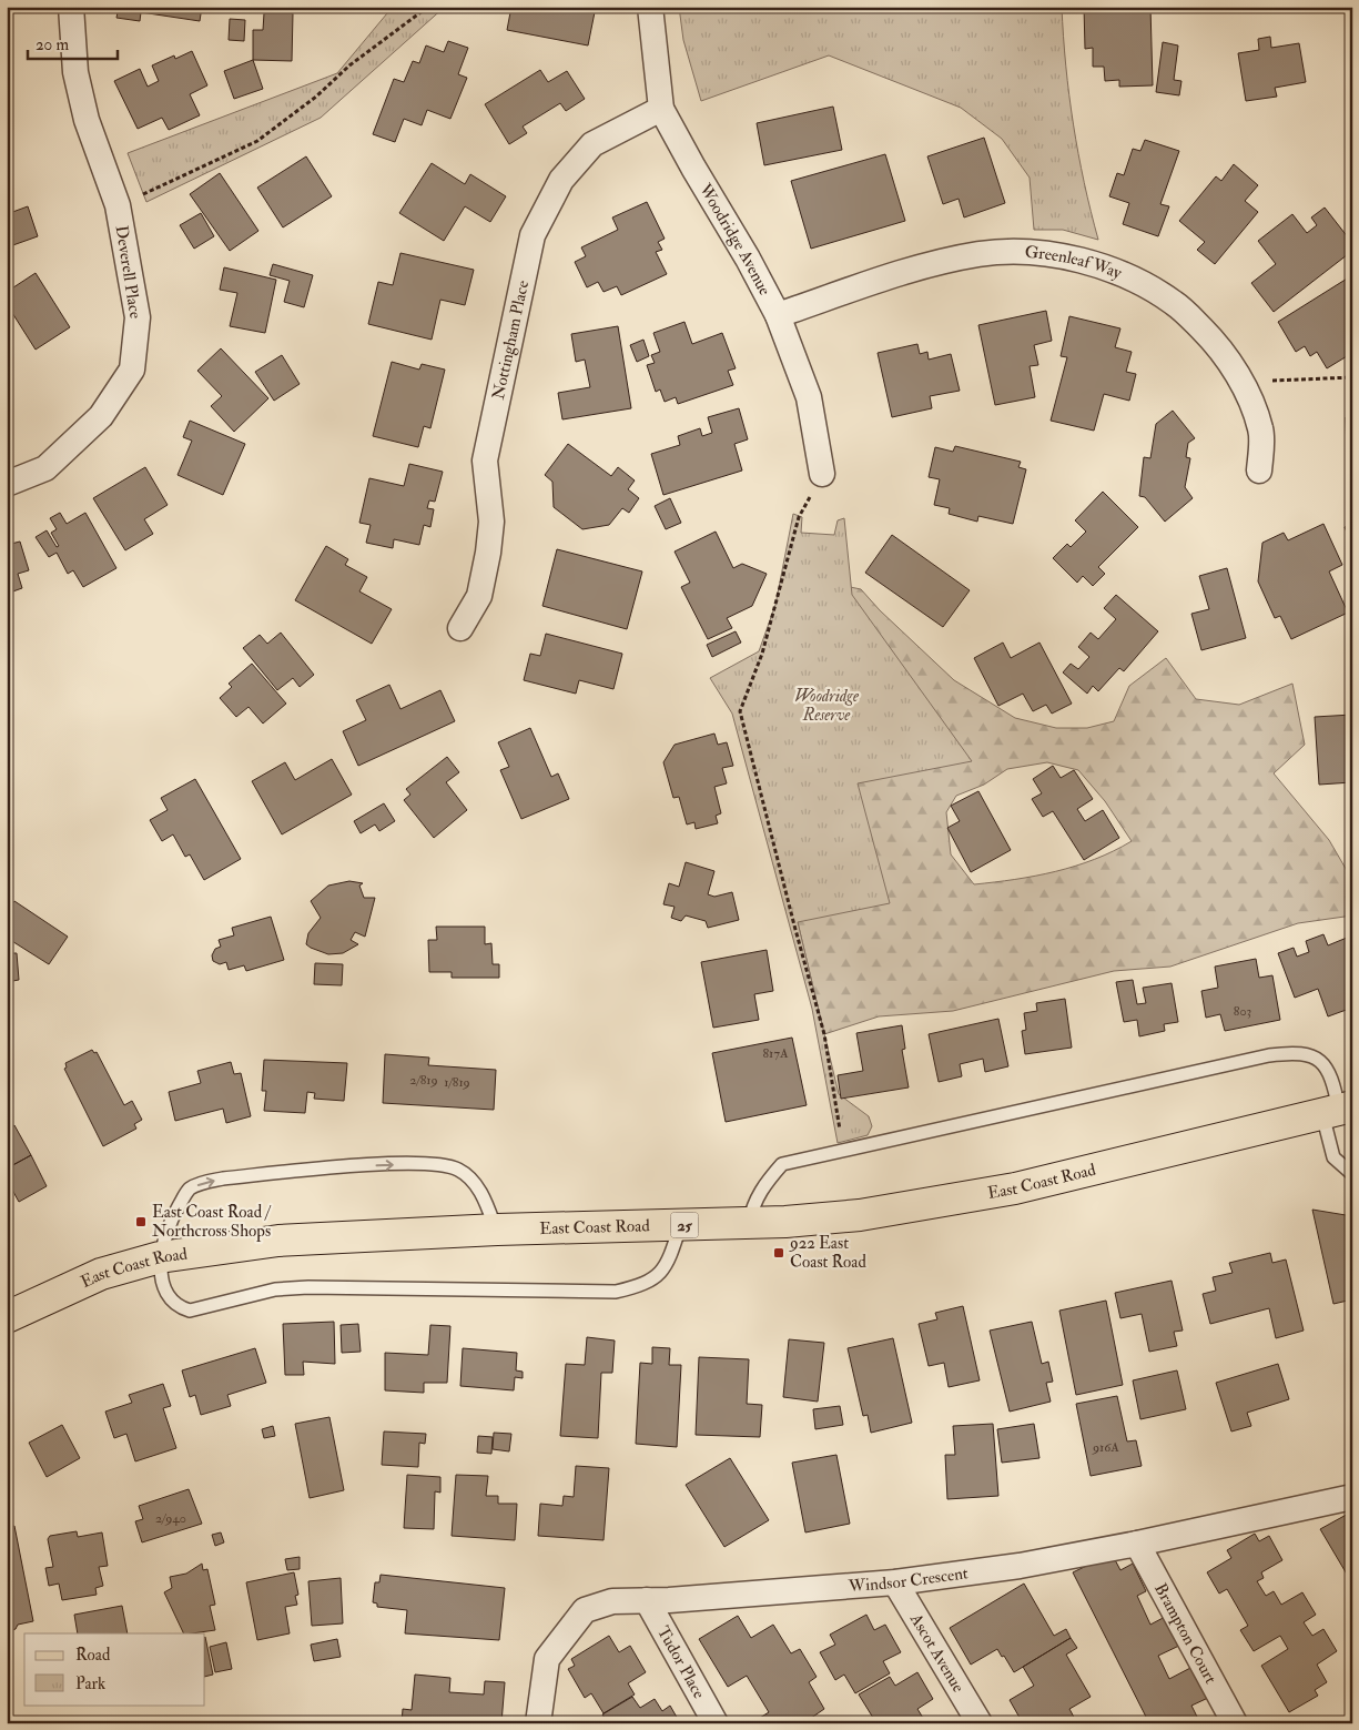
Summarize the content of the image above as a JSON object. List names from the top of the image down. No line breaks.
{"streets":{"main road":["East Coast Road","25"],"street":["Woodridge Avenue","Greenleaf Way","Deverell Place","Nottingham Place","Windsor Crescent","Brampton Court","Ascot Avenue","Tudor Place"]},"crossings":[["Woodridge Avenue","Greenleaf Way"],["Woodridge Avenue","Nottingham Place"],["Windsor Crescent","Brampton Court"],["Windsor Crescent","Ascot Avenue"],["Windsor Crescent","Tudor Place"]],"parks":["Woodridge Reserve"],"places":{"transit":["East Coast Road / Northcross Shops","922 East Coast Road"]},"house_numbers":["803","817A","2/819","1/819","916A","2/940"],"legend":["Road","Park"],"scale_bar":"20 m"}
